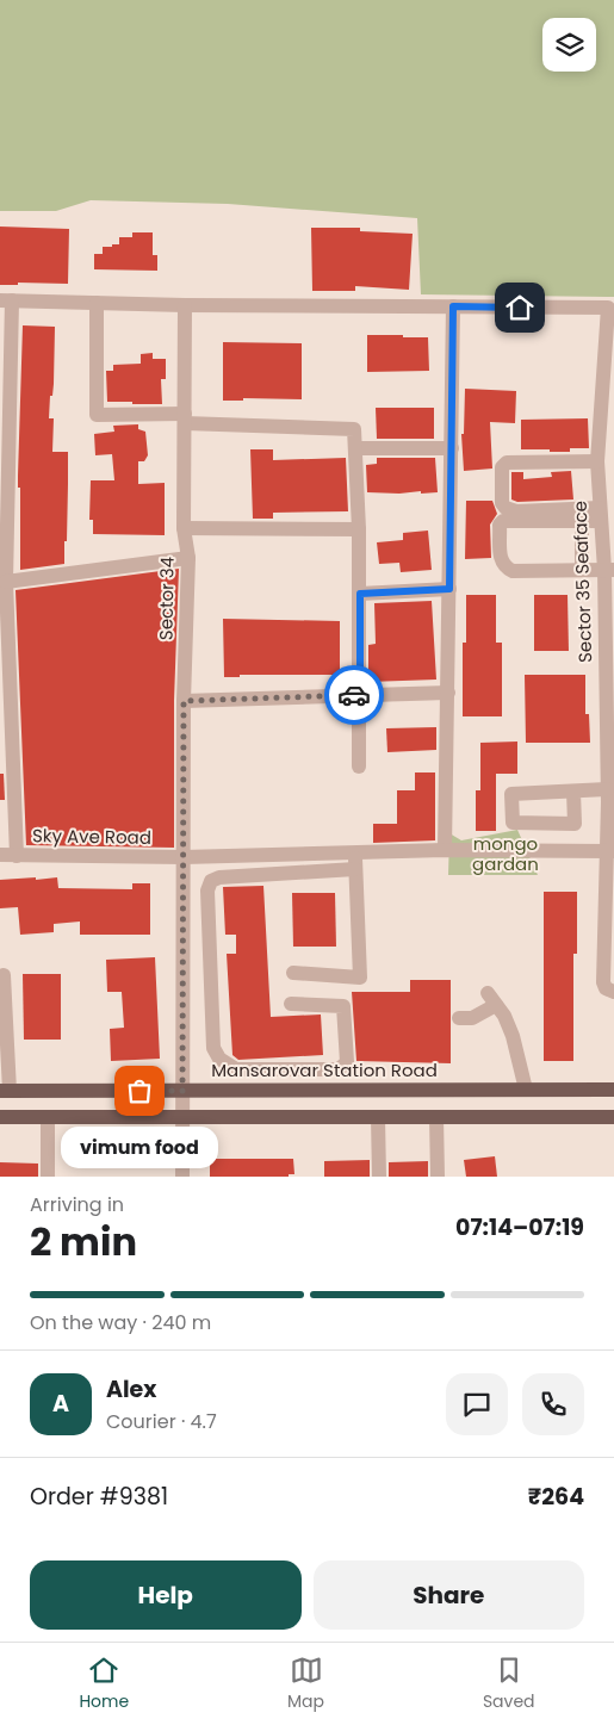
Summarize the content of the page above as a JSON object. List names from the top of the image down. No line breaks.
{"streets":{"main road":["Mansarovar Station Road"],"street":["Sector 35 Seaface","Sector 34","Sky Ave Road"]},"crossings":[["Sector 35 Seaface","Sector 34"],["Sector 34","Sky Ave Road"],["Sector 34","Mansarovar Station Road"]],"parks":["mongo gardan"],"places":["vimum food"],"page":{"bubble":"vimum food","heading":["2 min","Arriving in","07:14–07:19"],"panel":["Alex","Courier · 4.7","Order #9381","₹264"],"bar":"On the way · 240 m","round":"A","buttons":["Help","Share"],"tabs":["Home","Map","Saved"]}}
